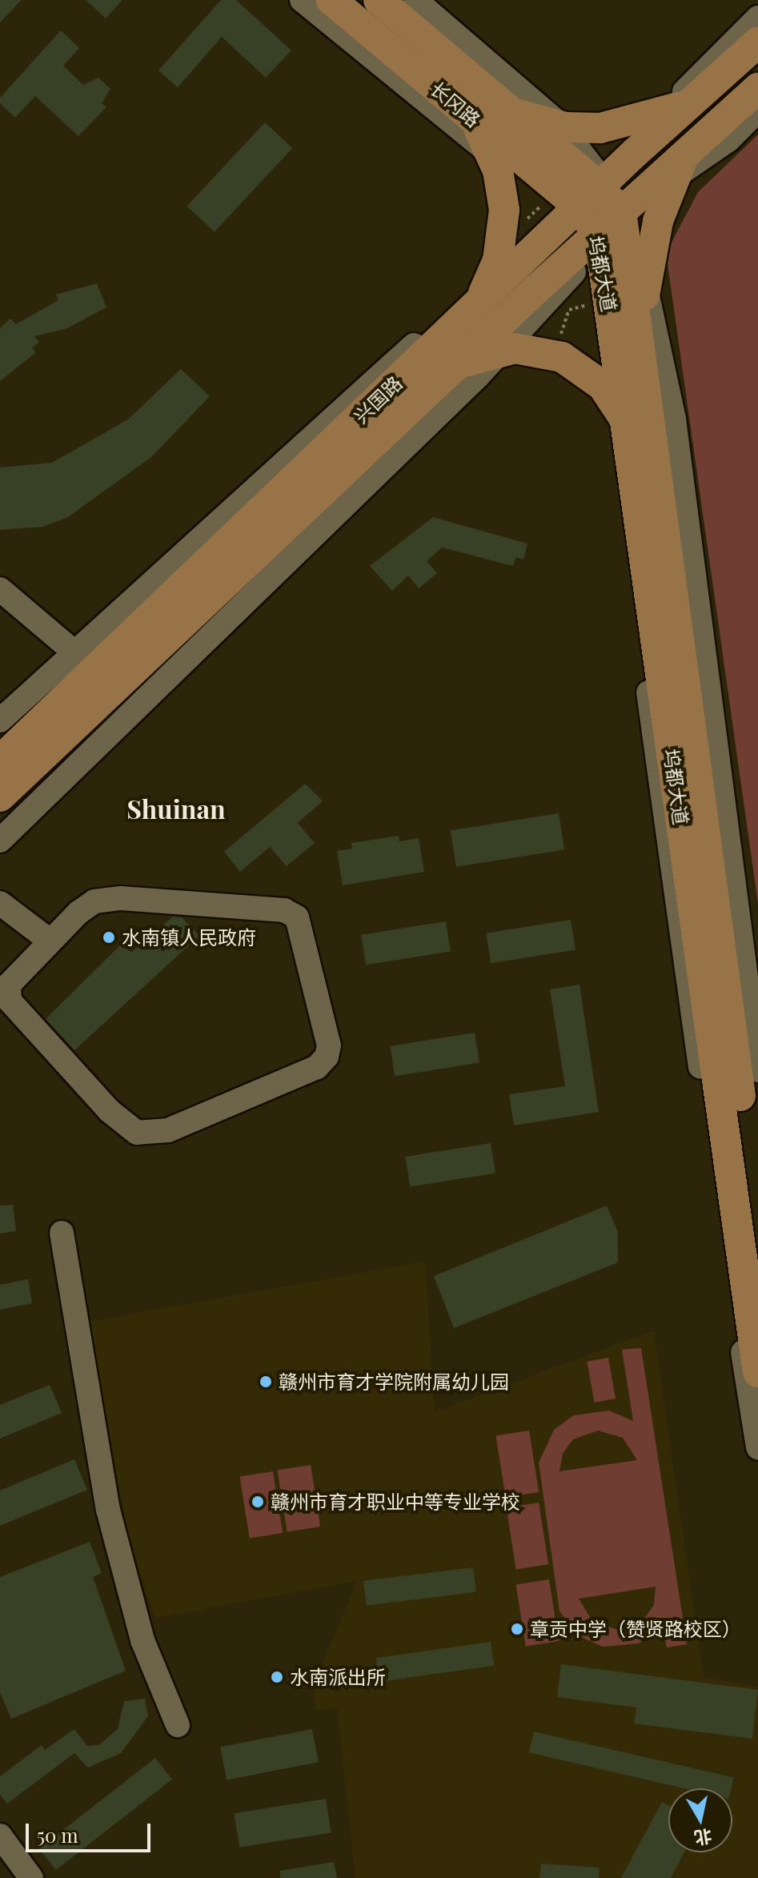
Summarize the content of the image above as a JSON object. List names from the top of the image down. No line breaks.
{"streets":{"main road":["长冈路","坞都大道","兴国路"]},"crossings":[["长冈路","坞都大道"],["长冈路","兴国路"],["坞都大道","兴国路"]],"districts":["Shuinan"],"places":["水南镇人民政府","赣州市育才学院附属幼儿园","赣州市育才职业中等专业学校","章贡中学（赞贤路校区）","水南派出所"],"scale_bar":"50 m","north":"bottom"}
